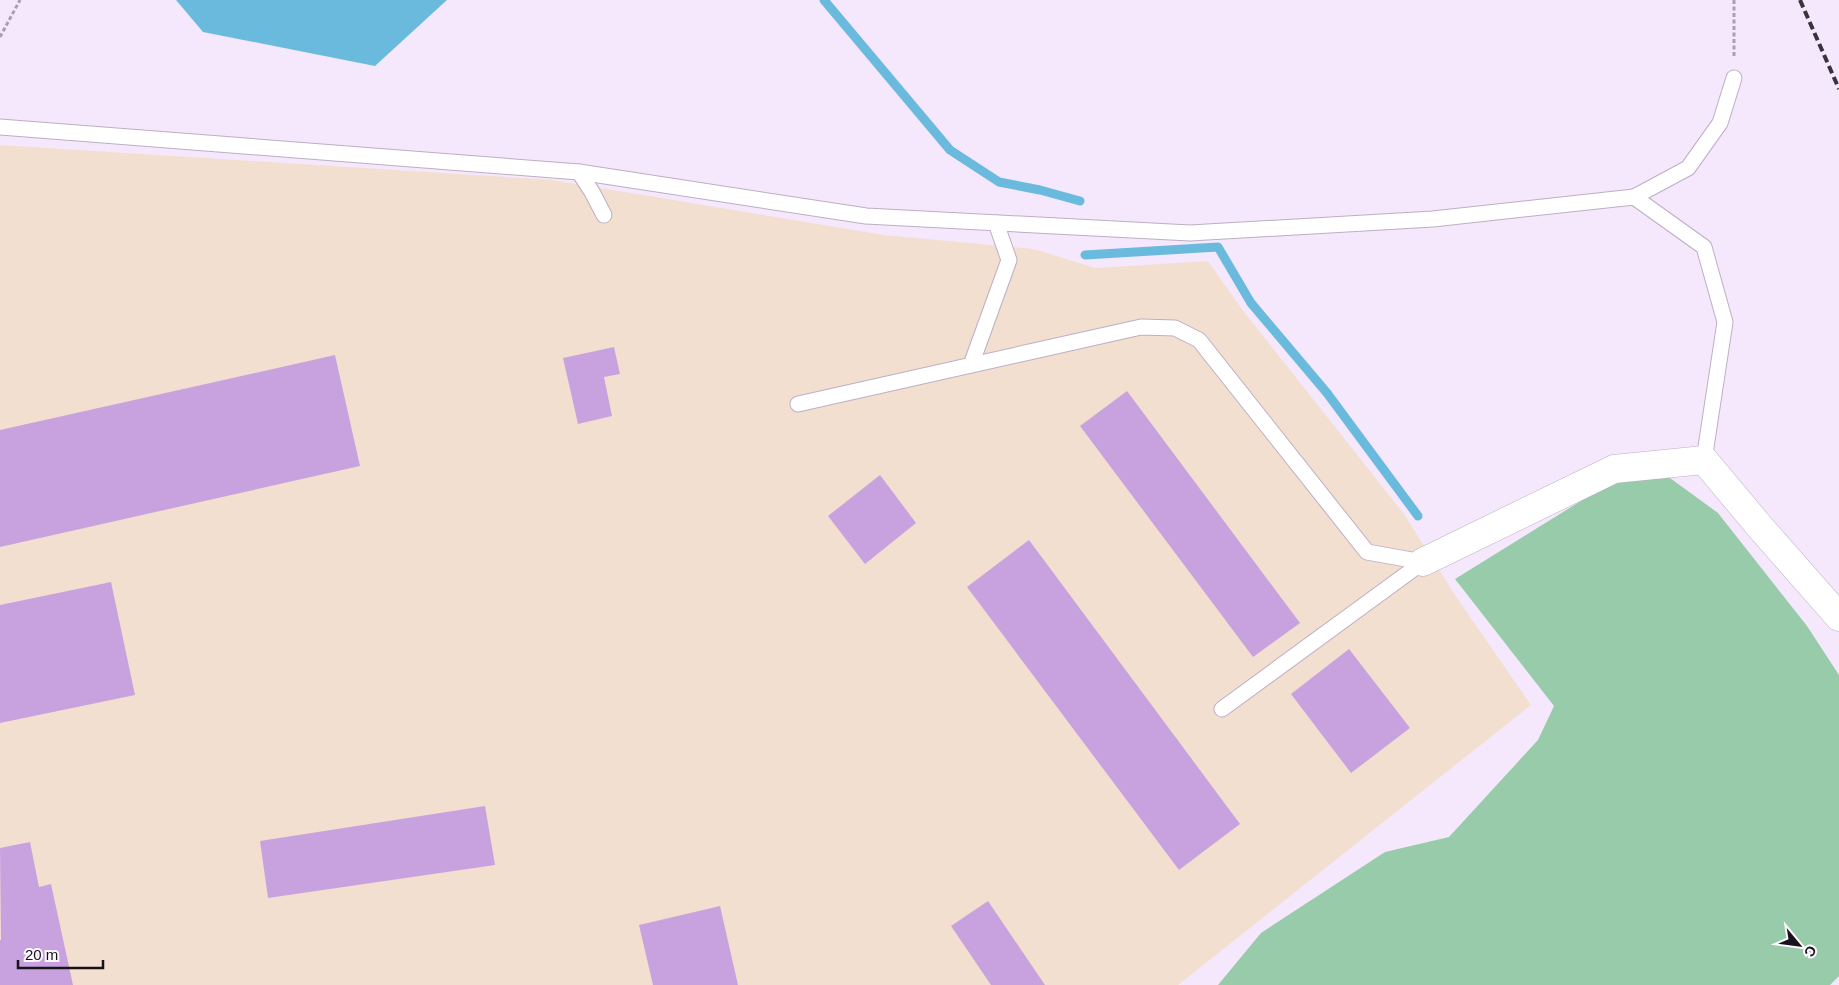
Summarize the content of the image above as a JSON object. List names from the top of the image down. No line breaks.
{"scale_bar":"20 m","north":"bottom right"}
